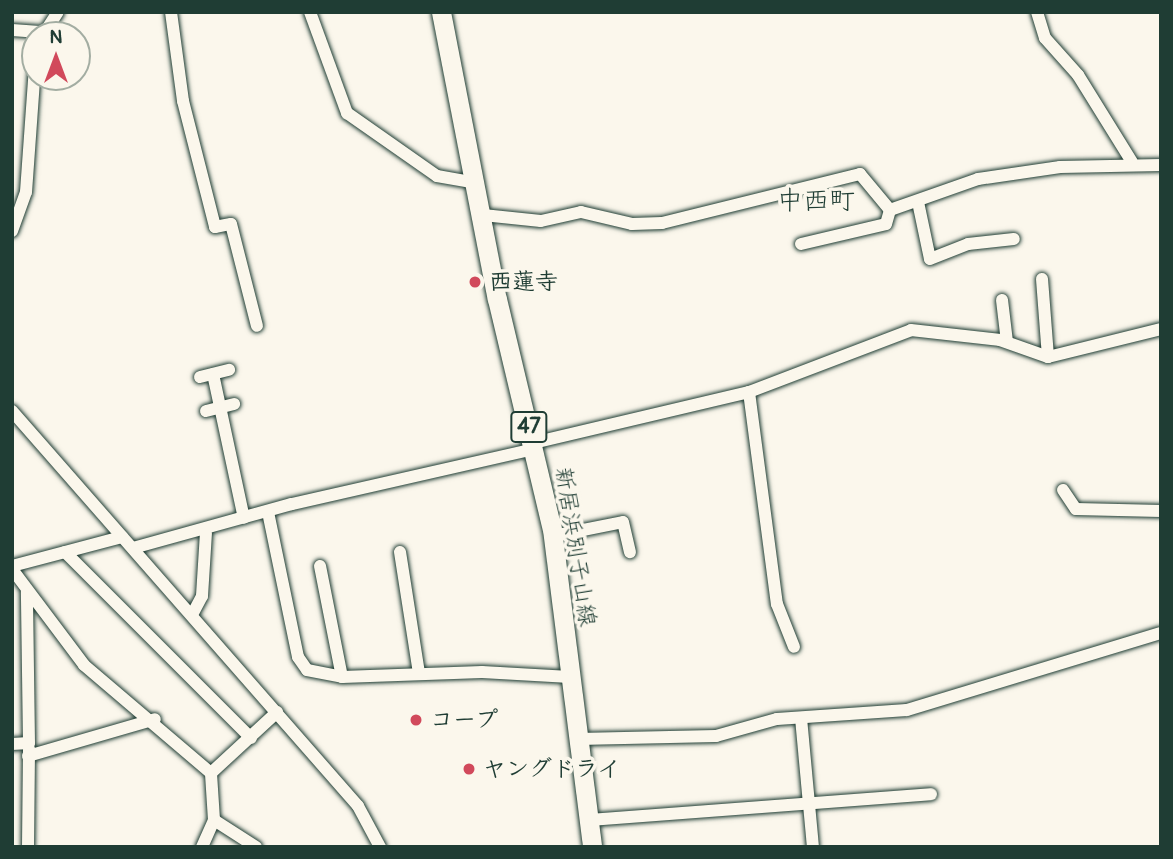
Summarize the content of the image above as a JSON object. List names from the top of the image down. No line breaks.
{"streets":{"main road":["47","新居浜別子山線"]},"districts":["中西町"],"places":["西蓮寺","コープ","ヤングドライ"],"north":"top"}
